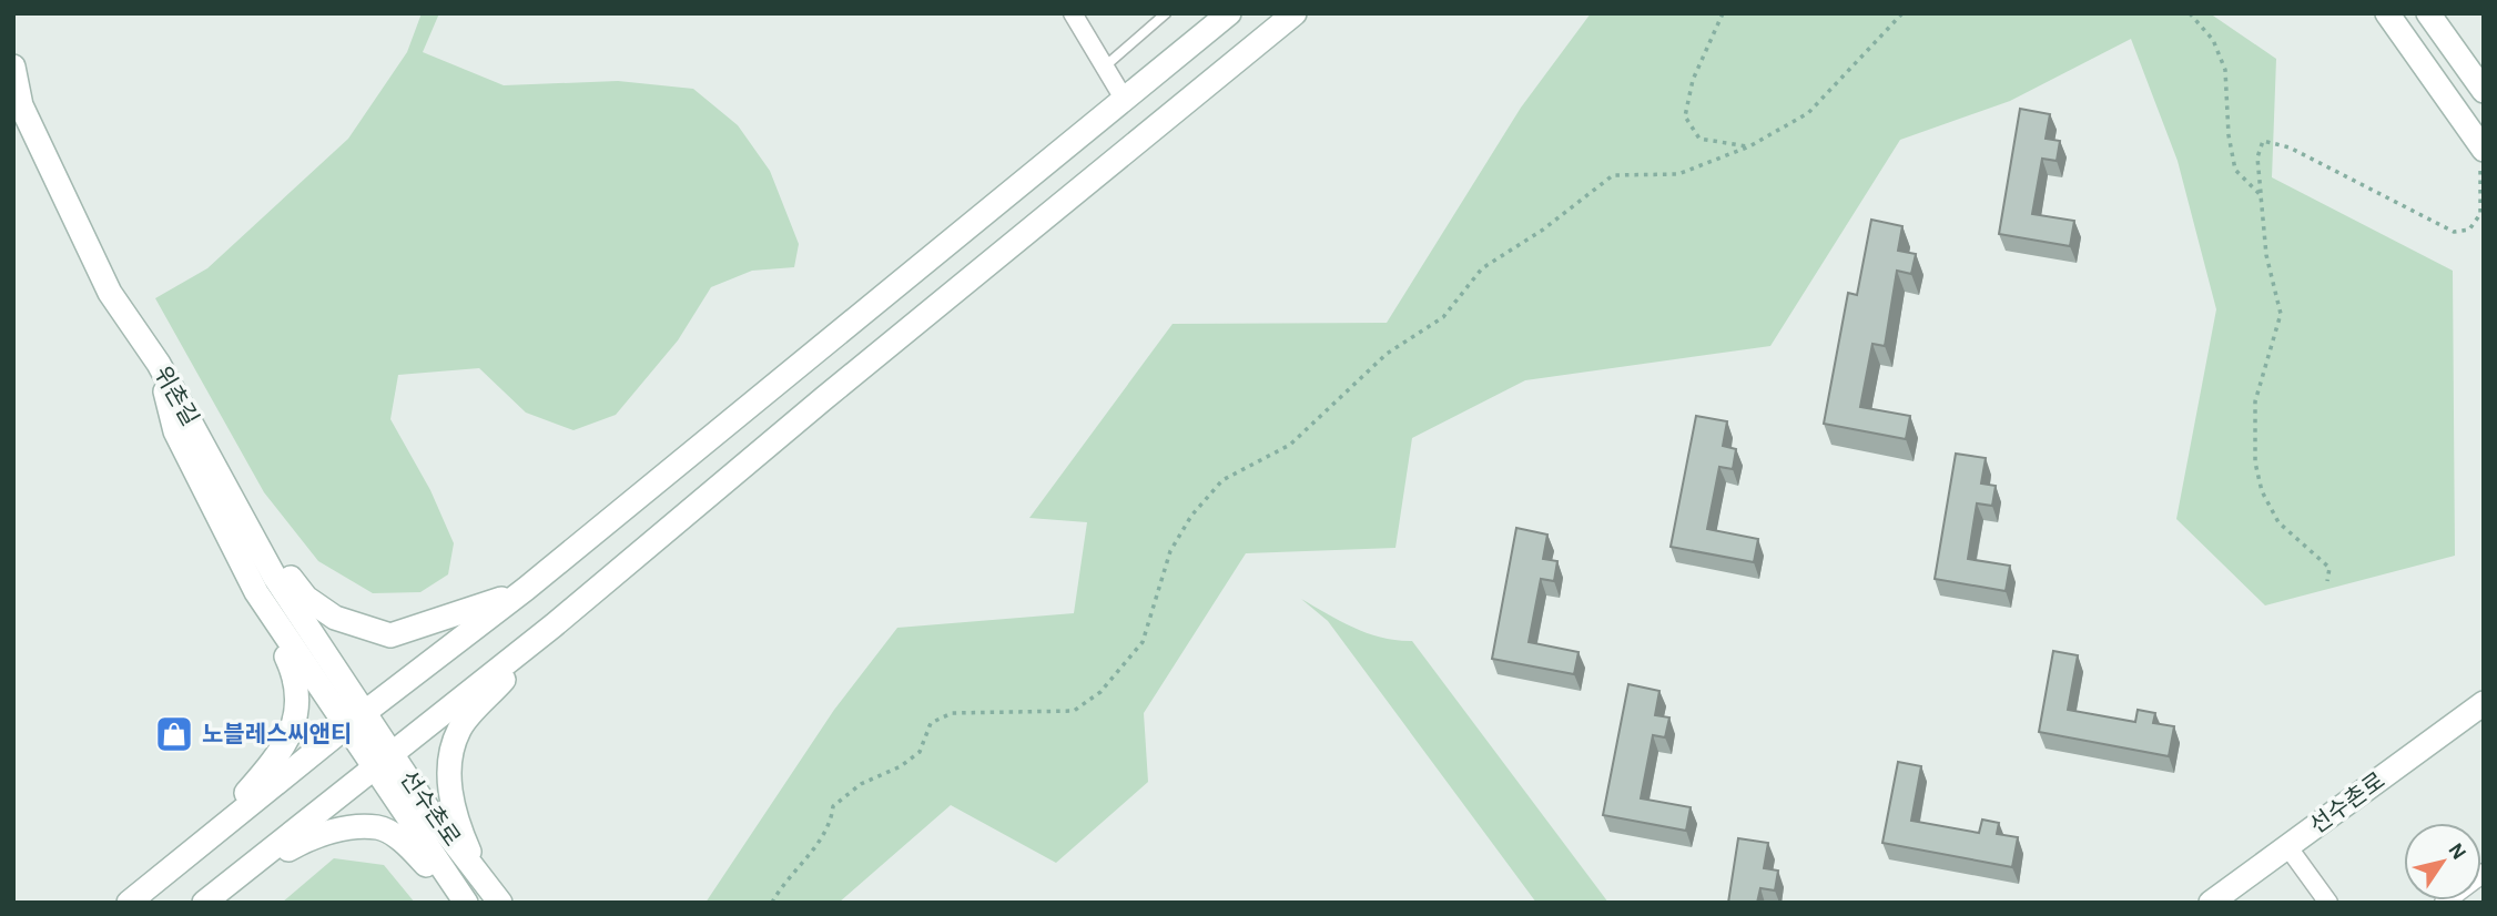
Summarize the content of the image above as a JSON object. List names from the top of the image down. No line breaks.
{"streets":{"street":["위촌길","선수촌로"]},"crossings":[["위촌길","선수촌로"]],"places":{"shop":["노블레스씨앤티"]},"north":"top right"}
